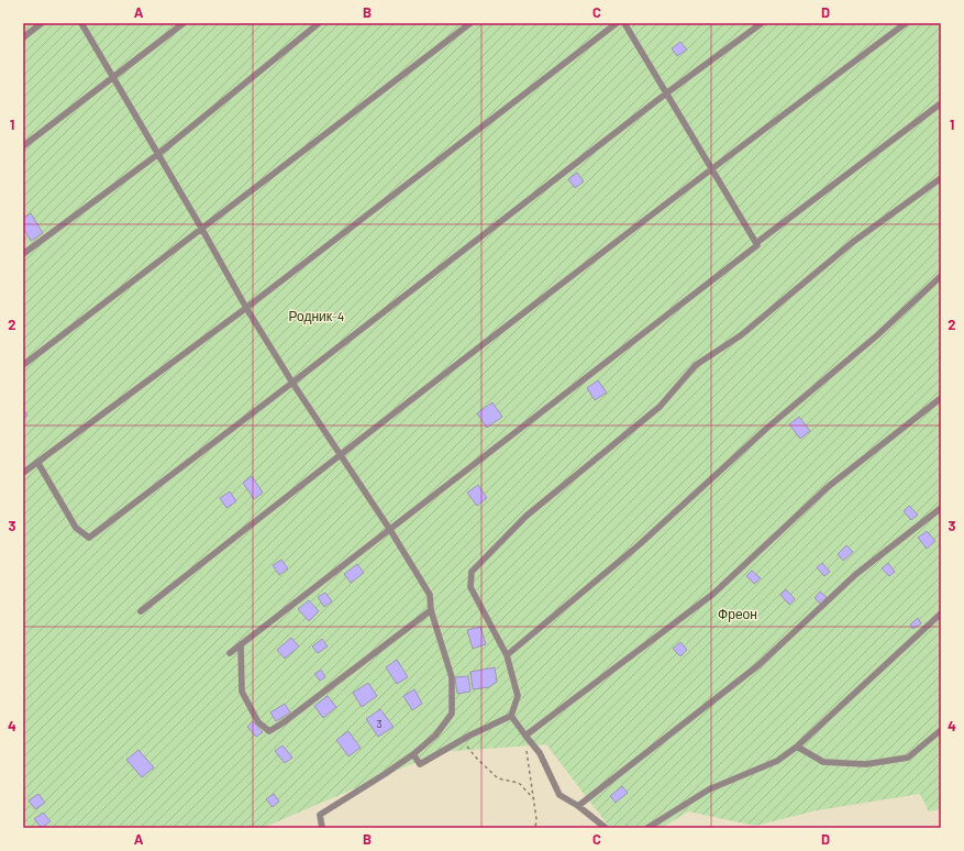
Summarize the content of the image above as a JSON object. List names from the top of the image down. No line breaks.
{"parks":["Родник-4","Фреон"],"house_numbers":["3"],"grid":{"columns":["A","B","C","D"],"rows":["1","2","3","4"]}}
